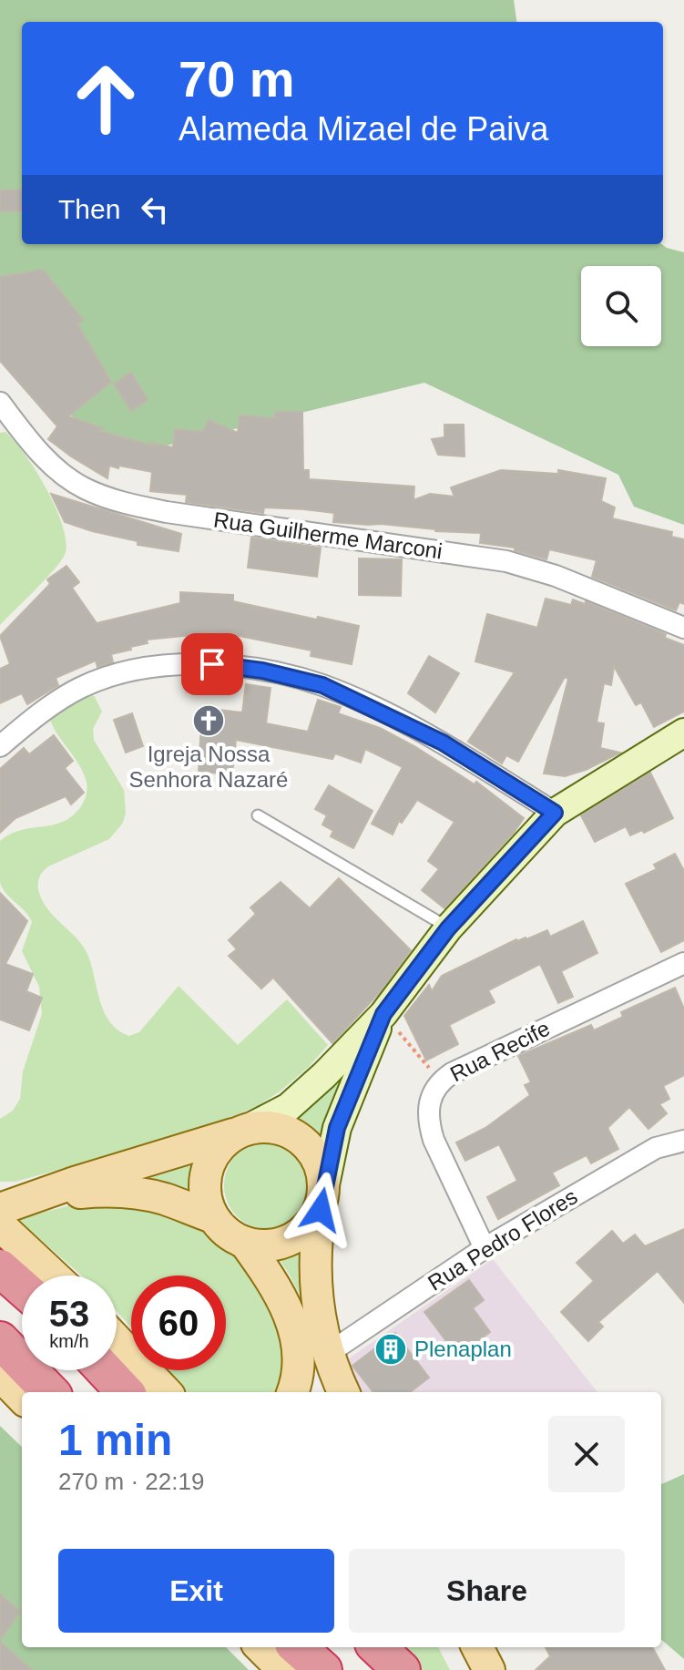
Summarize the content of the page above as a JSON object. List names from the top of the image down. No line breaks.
{"streets":{"street":["Rua Guilherme Marconi","Rua Recife","Rua Pedro Flores"]},"crossings":[["Rua Recife","Rua Pedro Flores"]],"places":{"church":["Igreja Nossa Senhora Nazaré"],"building":["Plenaplan"]},"page":{"turn":["70 m","Alameda Mizael de Paiva"],"then":"Then","speed":"53 km/h","limit":"60","heading":["1 min","270 m · 22:19"],"buttons":["Exit","Share"]}}
